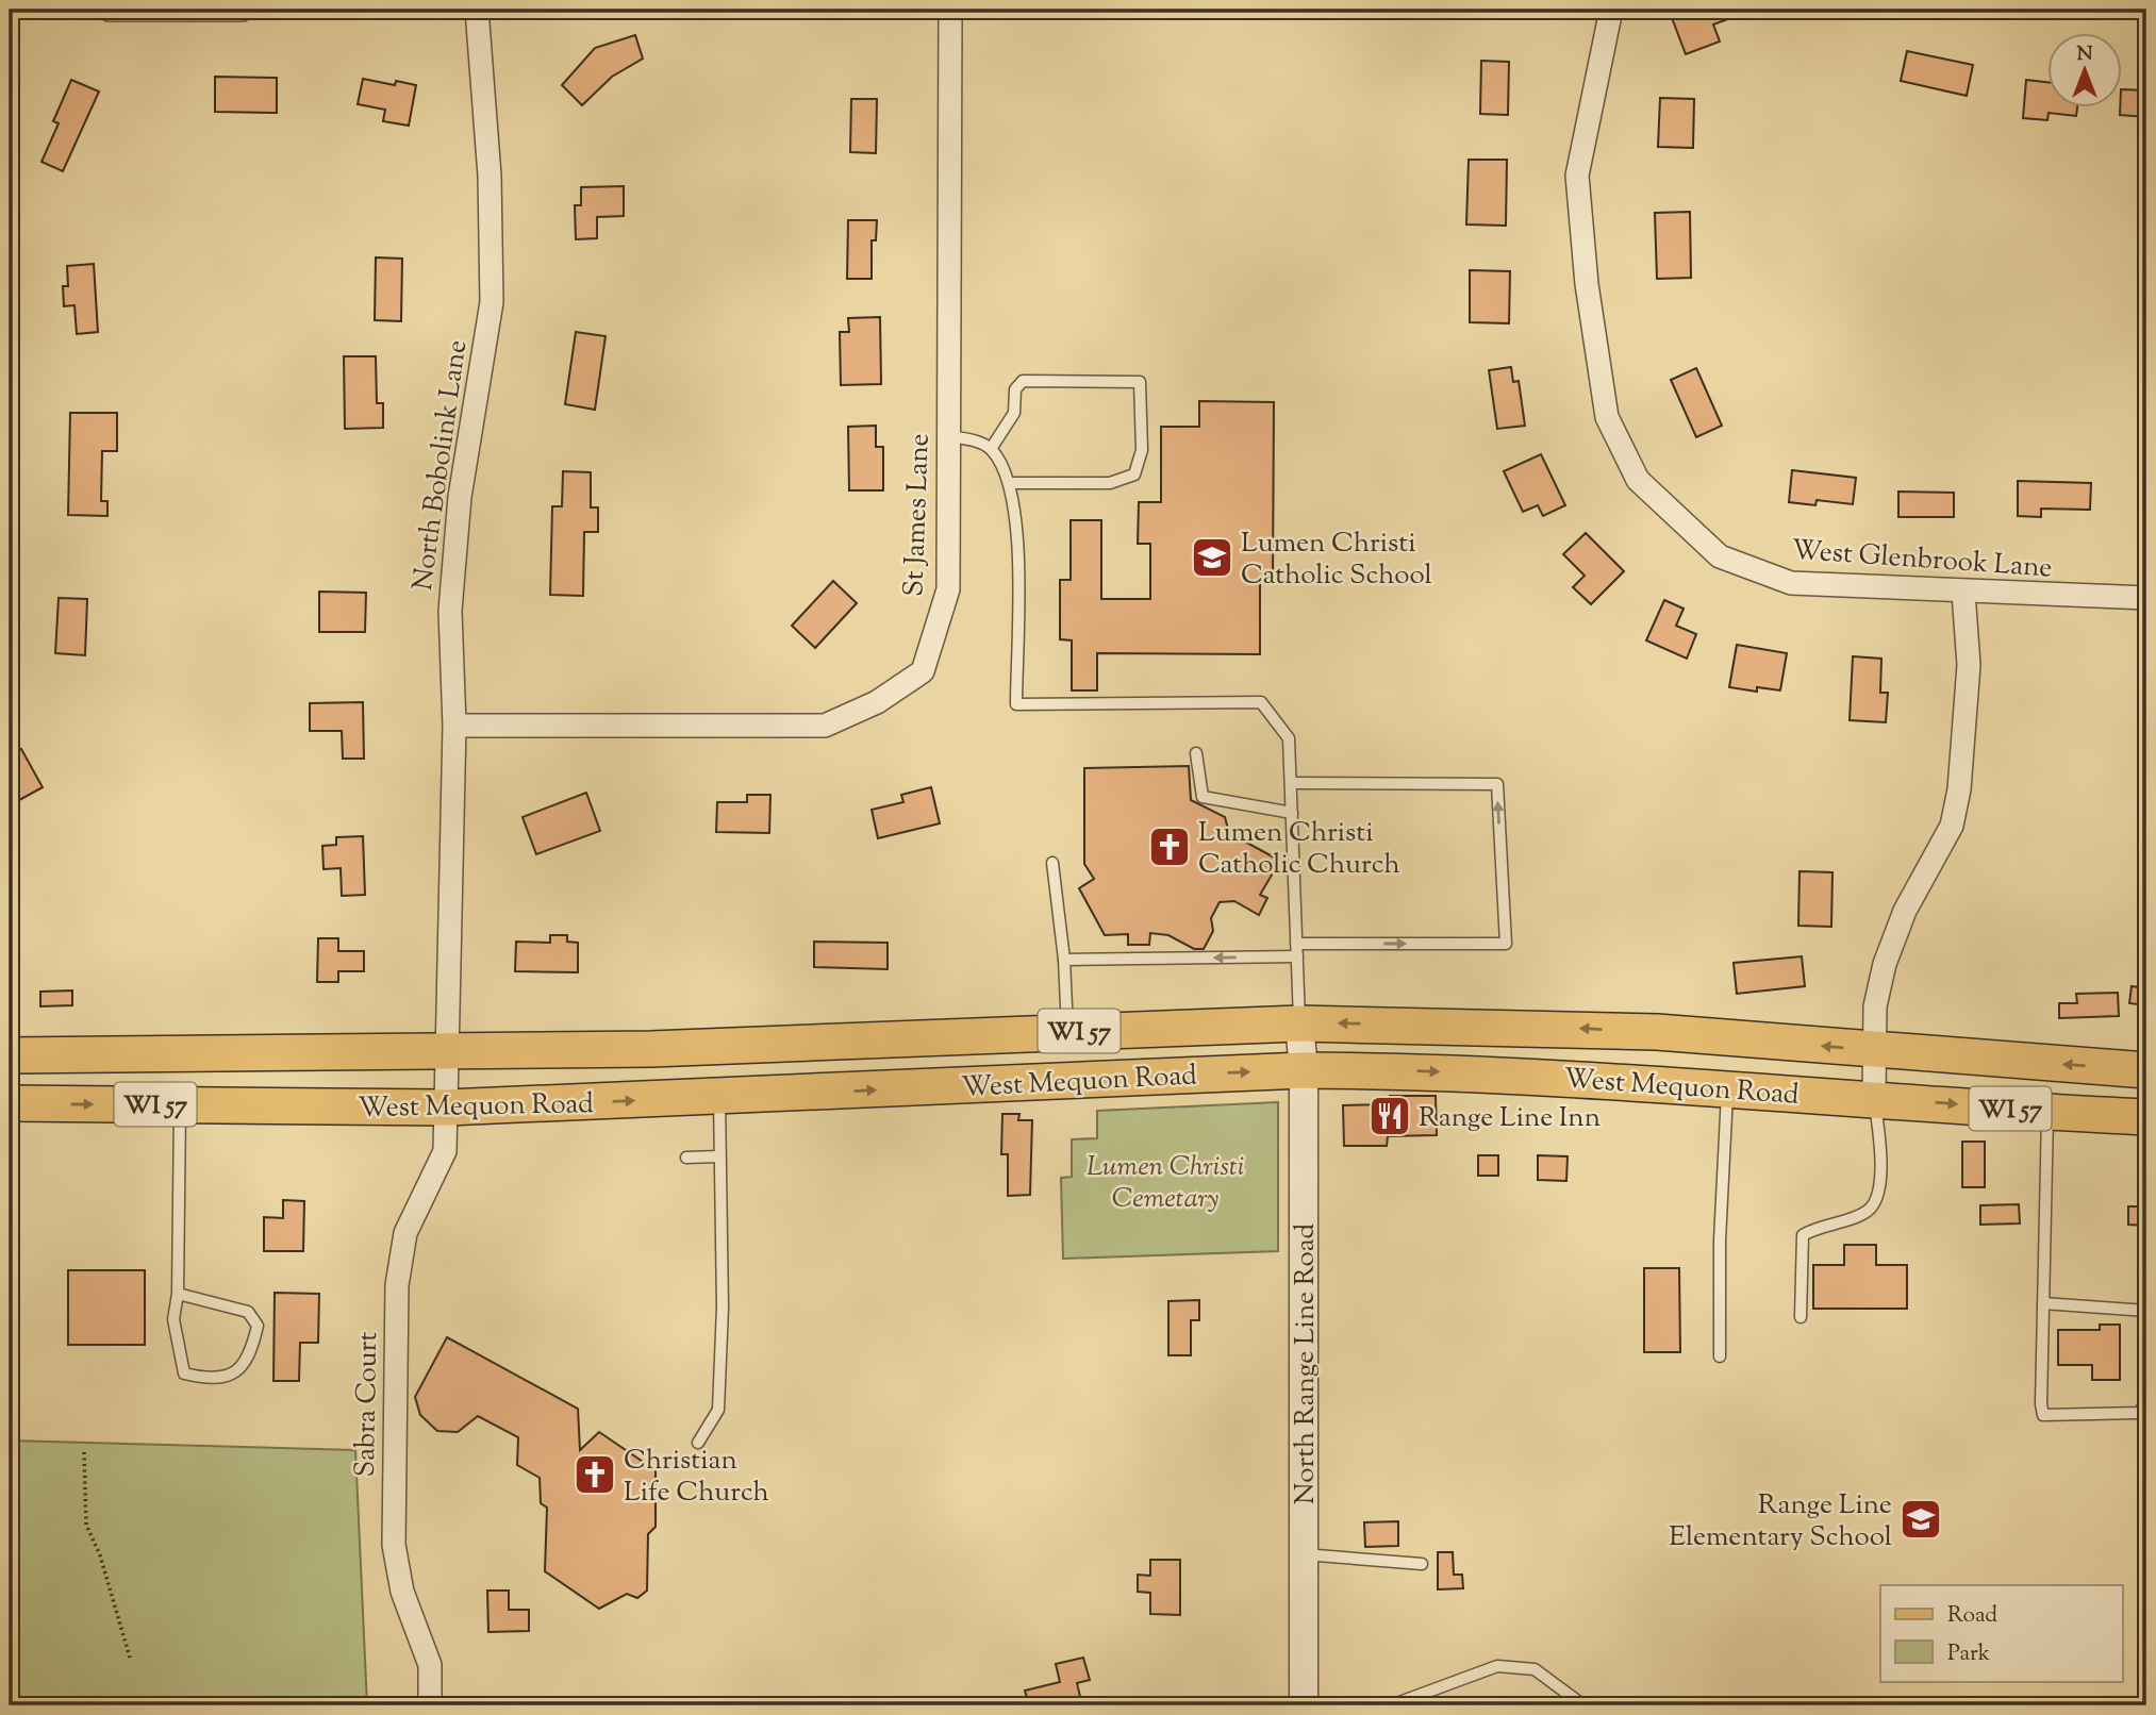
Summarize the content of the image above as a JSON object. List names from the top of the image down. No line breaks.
{"streets":{"main road":["WI 57","West Mequon Road"],"street":["North Bobolink Lane","St James Lane","West Glenbrook Lane","North Range Line Road","Sabra Court"]},"crossings":[["North Bobolink Lane","St James Lane"],["North Bobolink Lane","West Mequon Road"],["North Bobolink Lane","Sabra Court"],["West Mequon Road","North Range Line Road"],["West Mequon Road","Sabra Court"]],"parks":["Lumen Christi Cemetary"],"places":{"school or university":["Lumen Christi Catholic School","Range Line Elementary School"],"church":["Lumen Christi Catholic Church","Christian Life Church"],"restaurant":["Range Line Inn"]},"legend":["Road","Park"],"north":"top"}
